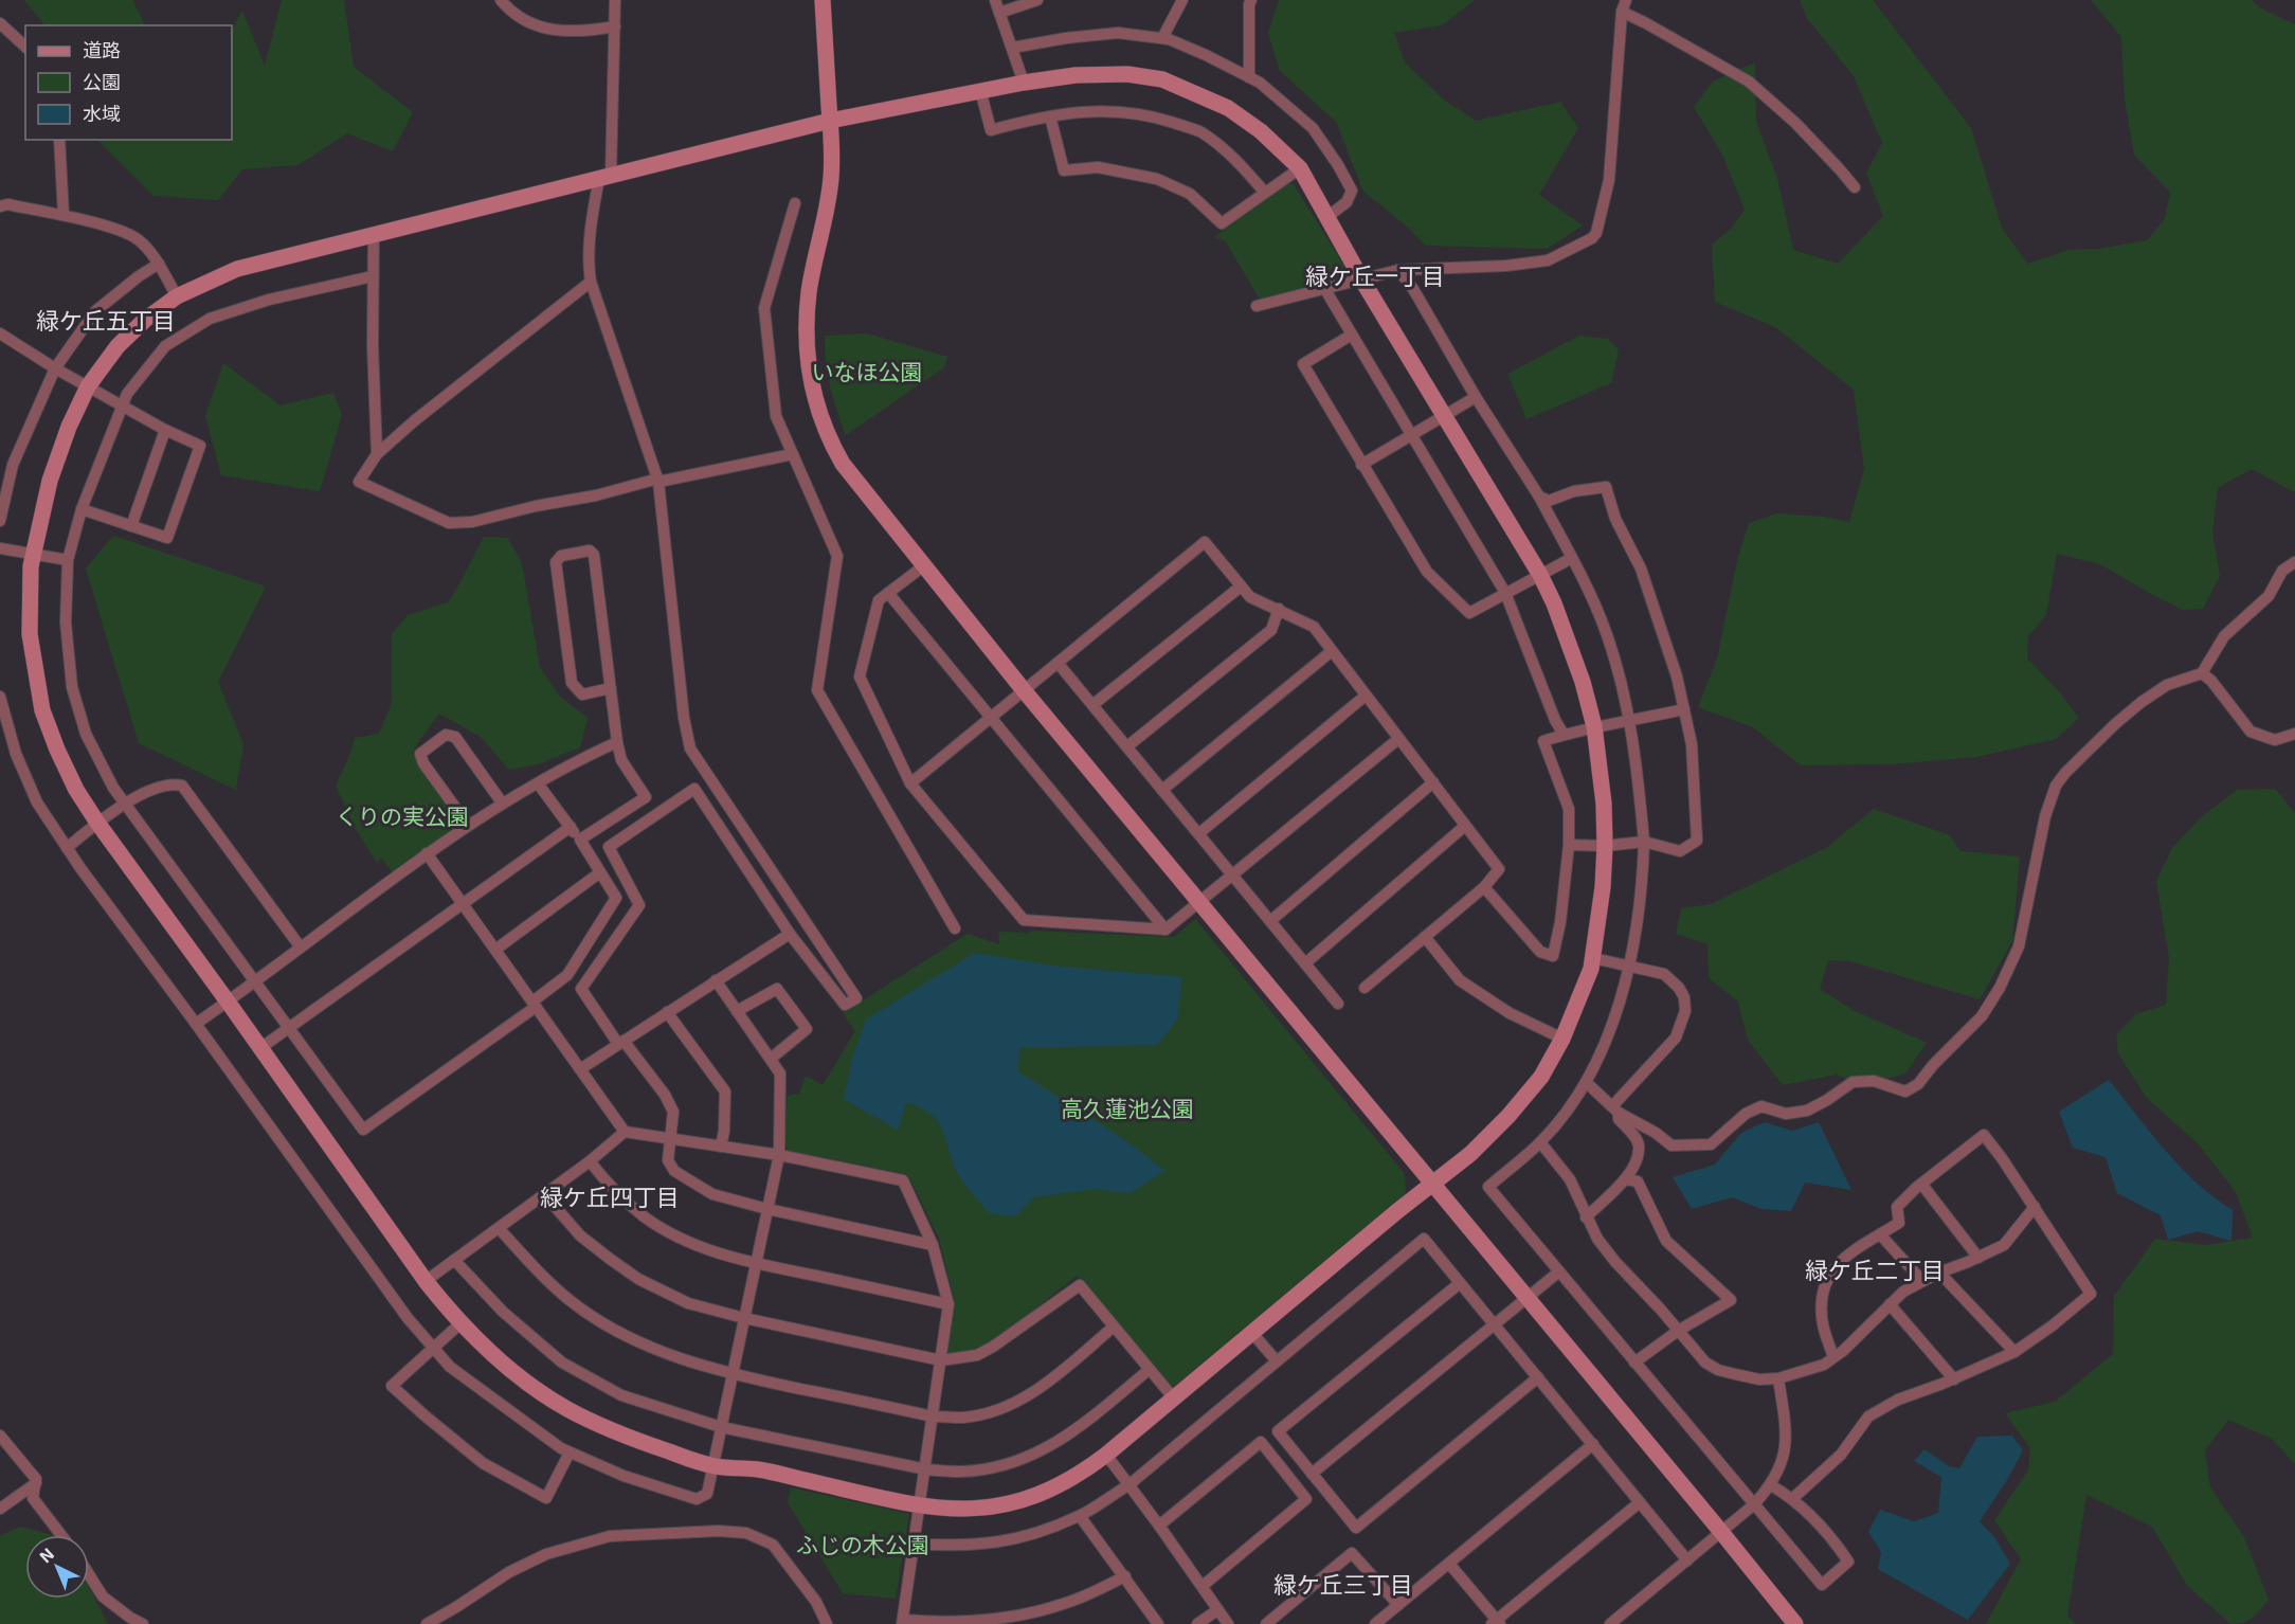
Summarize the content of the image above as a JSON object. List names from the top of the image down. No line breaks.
{"districts":["緑ケ丘一丁目","緑ケ丘五丁目","緑ケ丘四丁目","緑ケ丘二丁目","緑ケ丘三丁目"],"parks":["いなほ公園","くりの実公園","高久蓮池公園","ふじの木公園"],"legend":["道路","公園","水域"],"north":"top left"}
